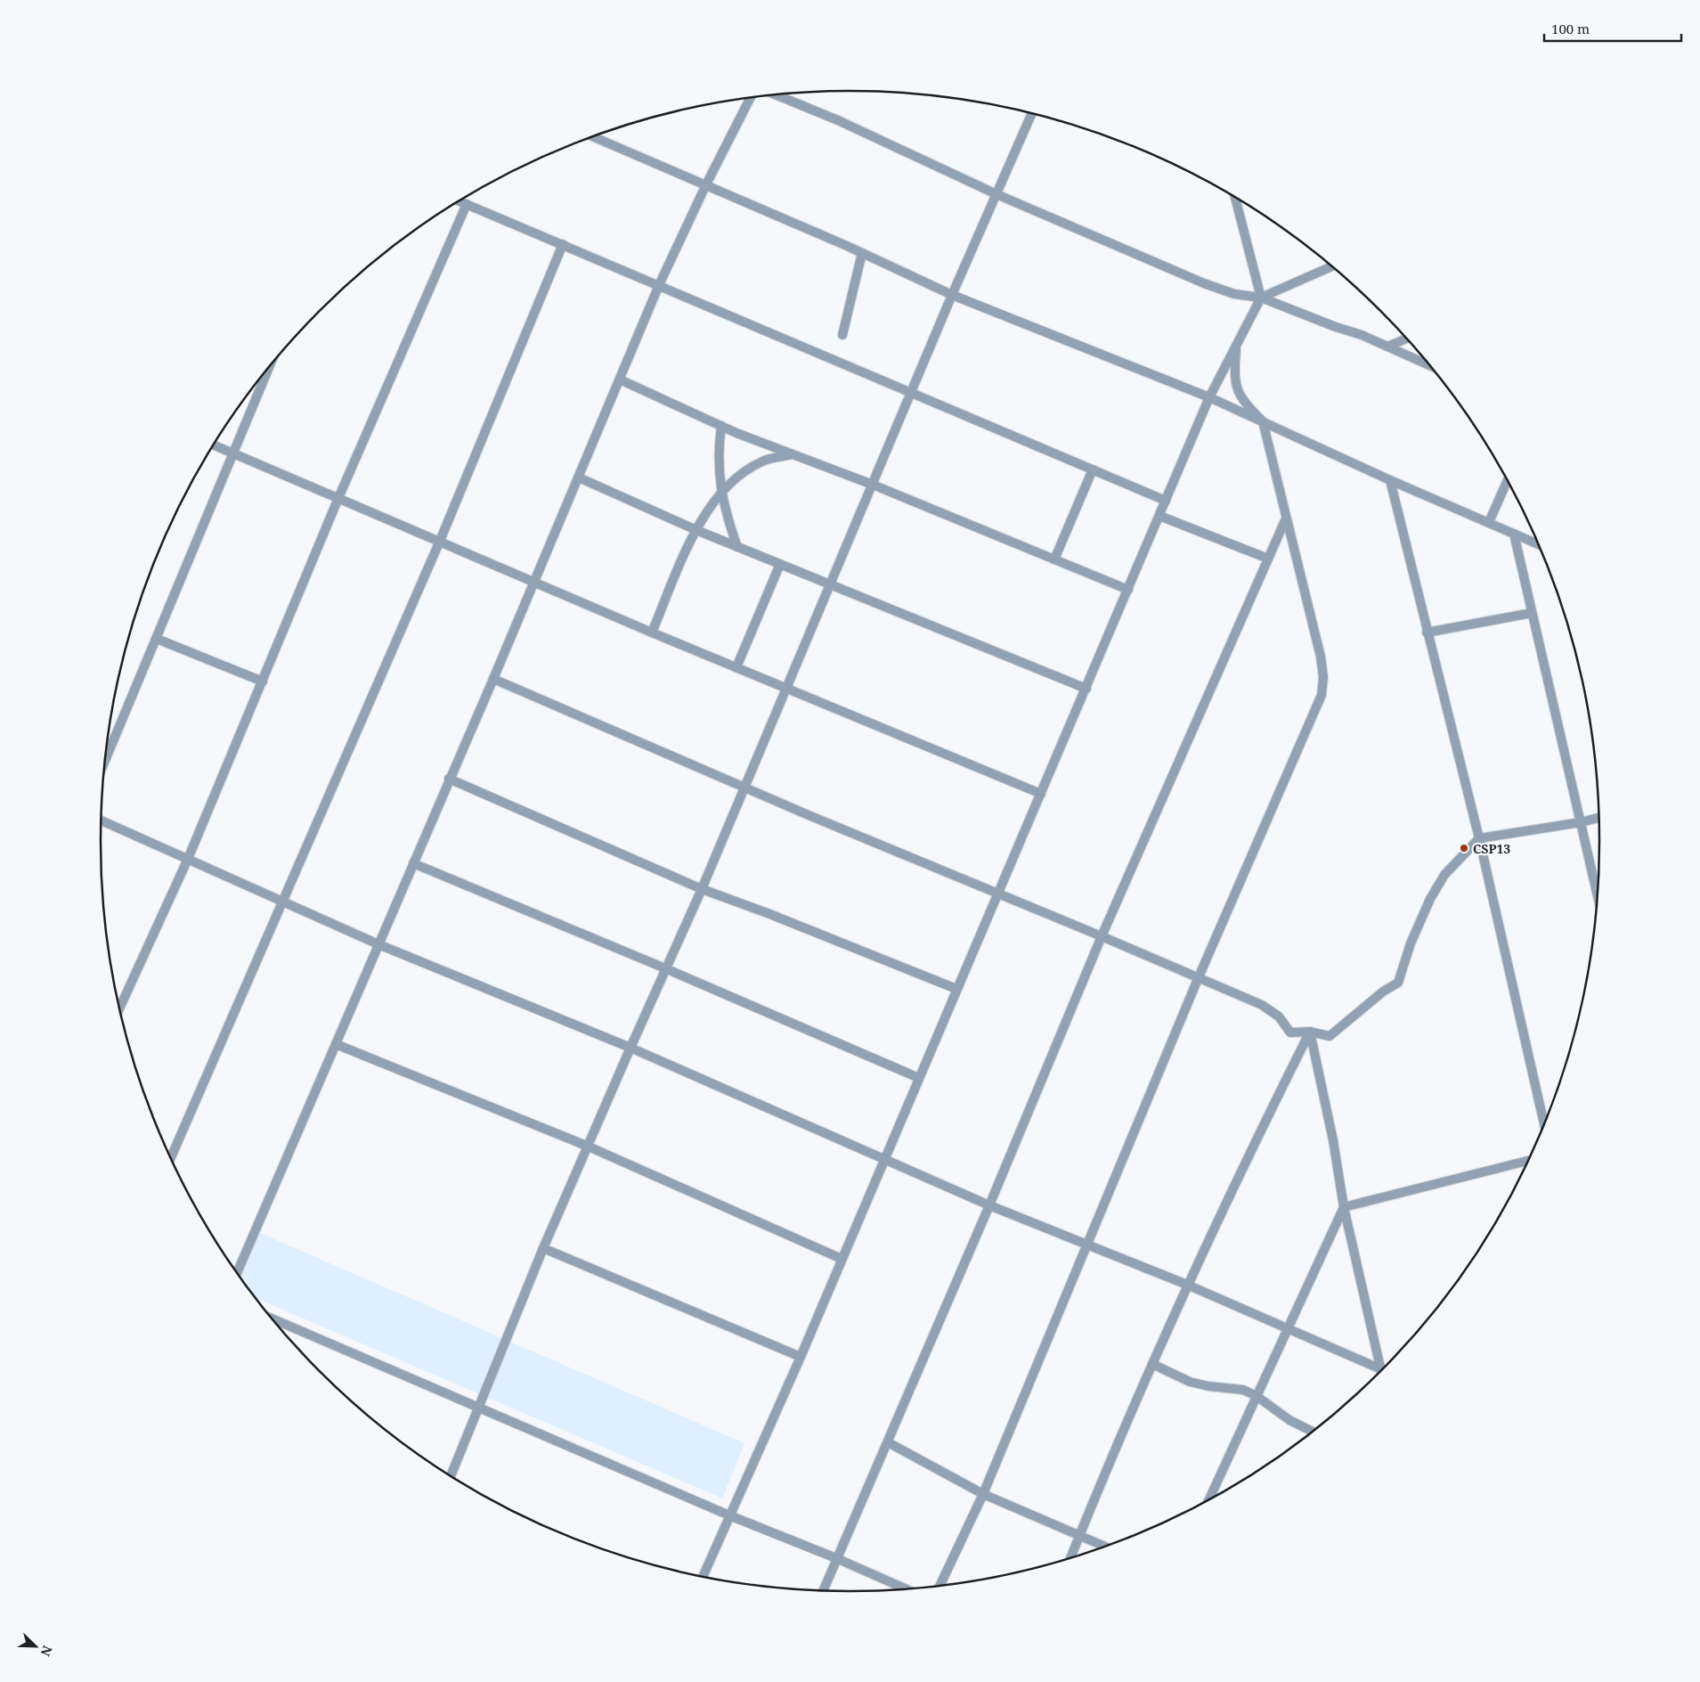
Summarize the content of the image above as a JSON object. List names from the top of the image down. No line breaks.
{"places":["CSP13"],"scale_bar":"100 m","north":"bottom right"}
